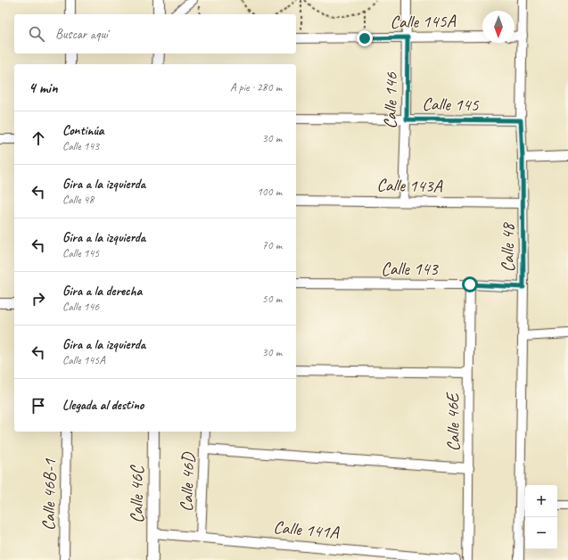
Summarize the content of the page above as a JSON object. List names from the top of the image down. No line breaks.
{"streets":{"street":["Calle 145A","Calle 146","Calle 145","Calle 143A","Calle 48","Calle 143","Calle 46E","Calle 46D","Calle 46B-1","Calle 46C","Calle 141A"]},"crossings":[["Calle 145A","Calle 146"],["Calle 146","Calle 145"],["Calle 146","Calle 143A"],["Calle 145","Calle 48"],["Calle 143A","Calle 48"],["Calle 48","Calle 143"],["Calle 143","Calle 46E"],["Calle 46D","Calle 141A"],["Calle 46C","Calle 141A"]],"north":"bottom","page":{"search":"Buscar aquí","heading":["4 min","A pie · 280 m"],"list":[["Continúa","Calle 143","30 m"],["Gira a la izquierda","Calle 48","100 m"],["Gira a la izquierda","Calle 145","70 m"],["Gira a la derecha","Calle 146","50 m"],["Gira a la izquierda","Calle 145A","30 m"],"Llegada al destino"],"map_buttons":["+","−"]}}
